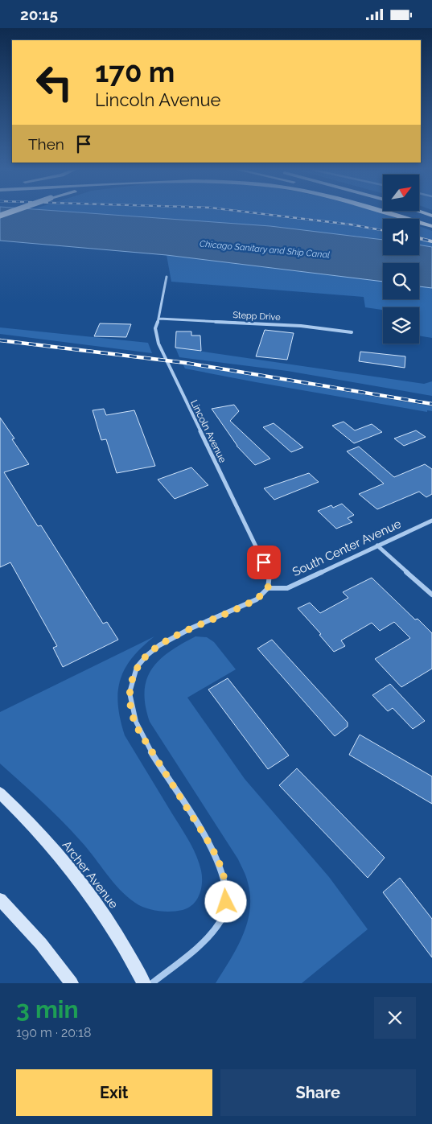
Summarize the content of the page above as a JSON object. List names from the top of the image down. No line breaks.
{"streets":{"main road":["Archer Avenue"],"street":["Stepp Drive","Lincoln Avenue","South Center Avenue"]},"crossings":[["Stepp Drive","Lincoln Avenue"],["Lincoln Avenue","South Center Avenue"]],"water":["Chicago Sanitary and Ship Canal"],"north":"top right","page":{"status":"20:15","turn":["170 m","Lincoln Avenue"],"then":"Then","heading":["3 min","190 m · 20:18"],"buttons":["Exit","Share"]}}
